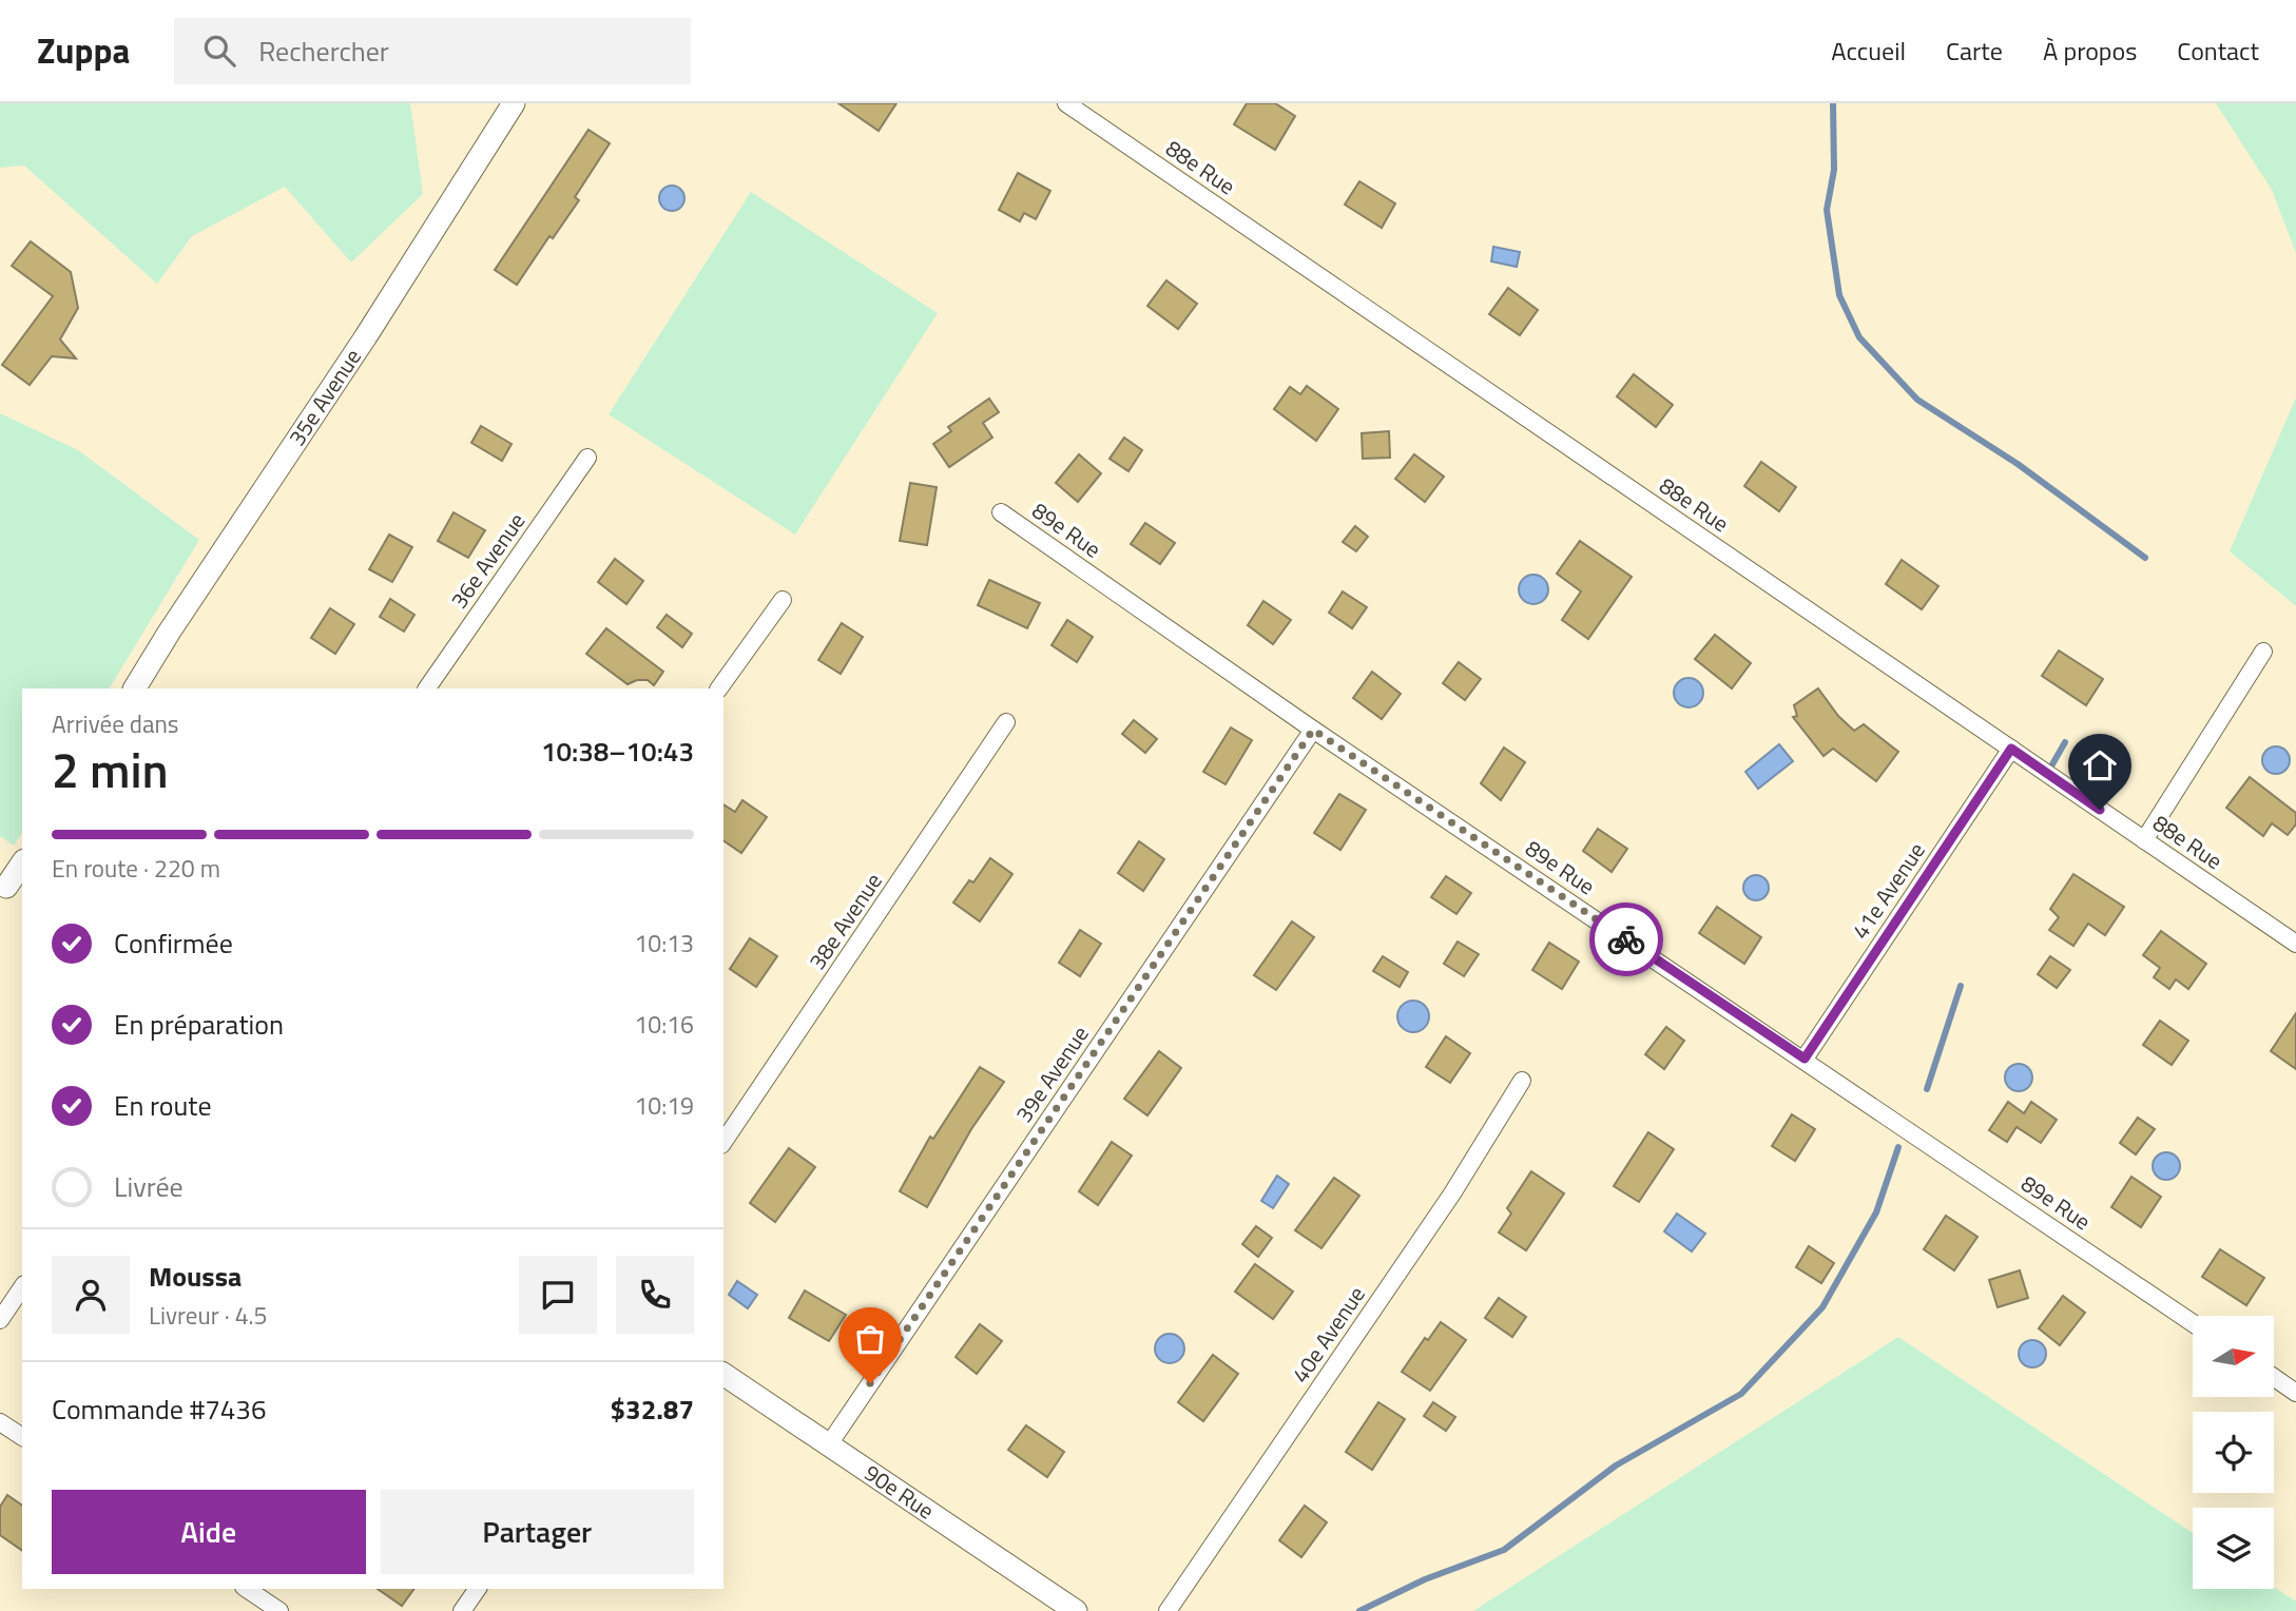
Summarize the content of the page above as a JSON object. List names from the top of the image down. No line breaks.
{"streets":{"street":["88e Rue","35e Avenue","89e Rue","36e Avenue","41e Avenue","38e Avenue","39e Avenue","40e Avenue","90e Rue"]},"crossings":[["88e Rue","41e Avenue"],["89e Rue","41e Avenue"],["89e Rue","39e Avenue"],["39e Avenue","90e Rue"]],"north":"right","page":{"header":"Zuppa","search":"Rechercher","nav":["Accueil","Carte","À propos","Contact"],"heading":["2 min","Arrivée dans","10:38–10:43"],"panel":["Moussa","Livreur · 4.5","Commande #7436","$32.87"],"bar":"En route · 220 m","list":[["Confirmée","10:13"],["En préparation","10:16"],["En route","10:19"],"Livrée"],"buttons":["Aide","Partager"]}}
